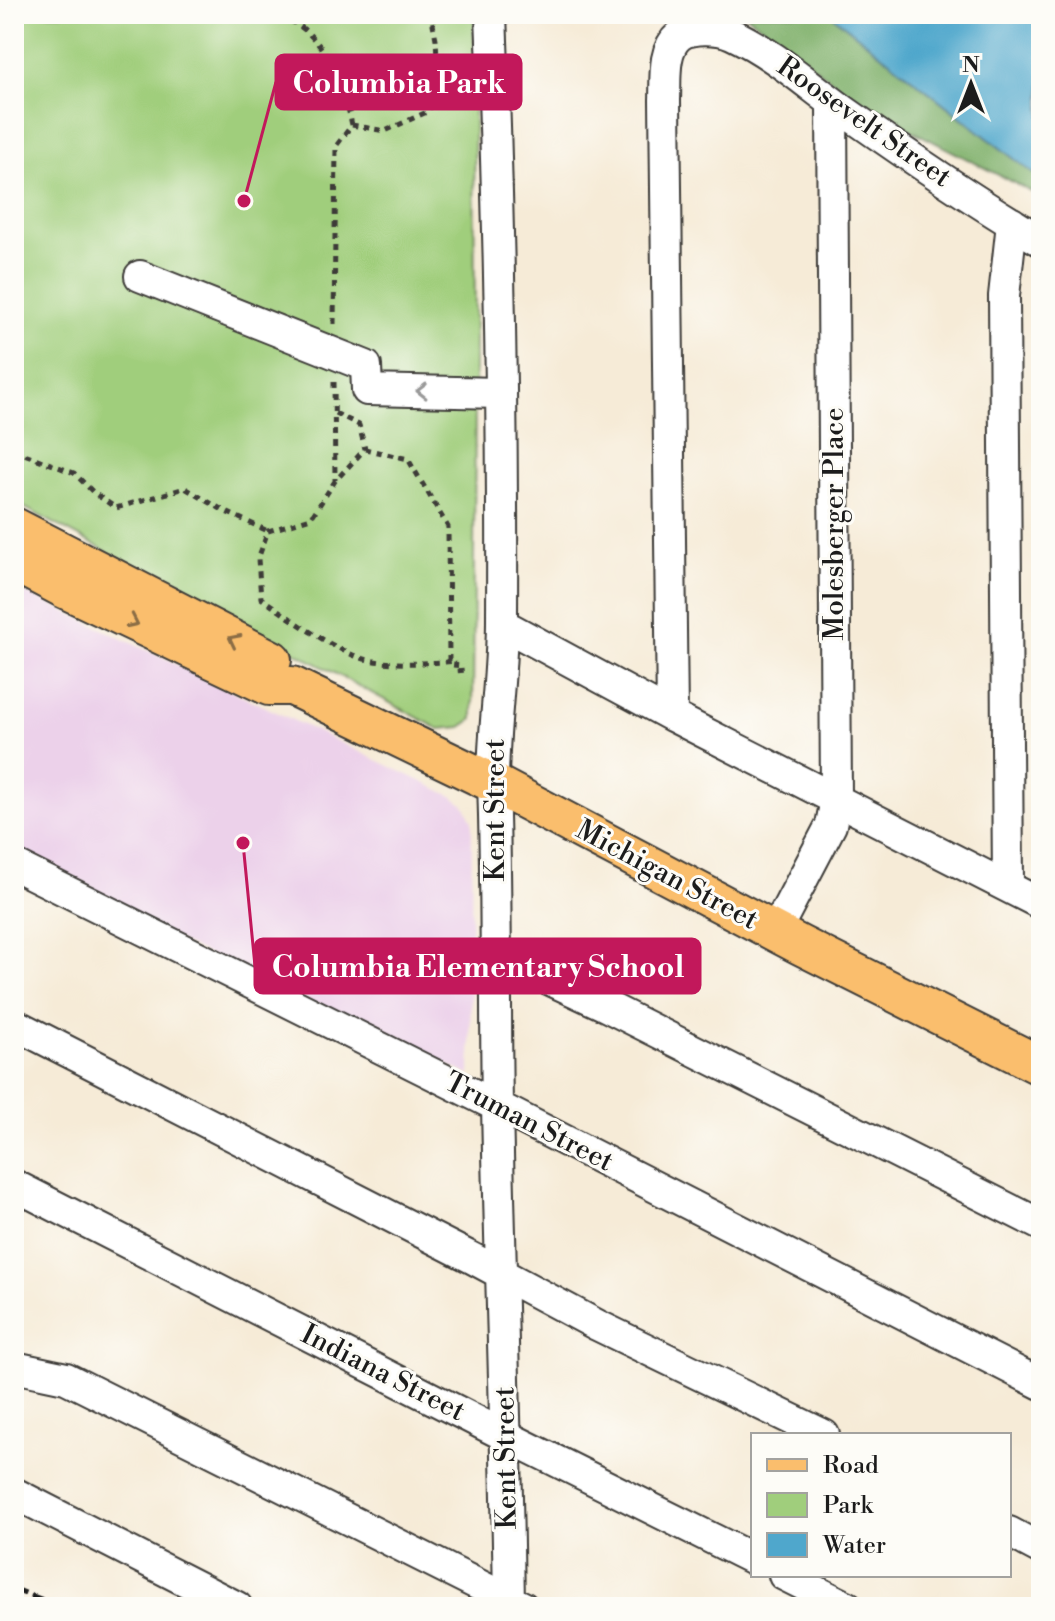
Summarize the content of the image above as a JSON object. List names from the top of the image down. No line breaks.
{"streets":{"main road":["Michigan Street"],"street":["Roosevelt Street","Molesberger Place","Kent Street","Truman Street","Indiana Street"]},"crossings":[["Roosevelt Street","Molesberger Place"],["Molesberger Place","Michigan Street"],["Kent Street","Michigan Street"],["Kent Street","Truman Street"],["Kent Street","Indiana Street"]],"places":["Columbia Park","Columbia Elementary School"],"legend":["Road","Park","Water"],"north":"top"}
